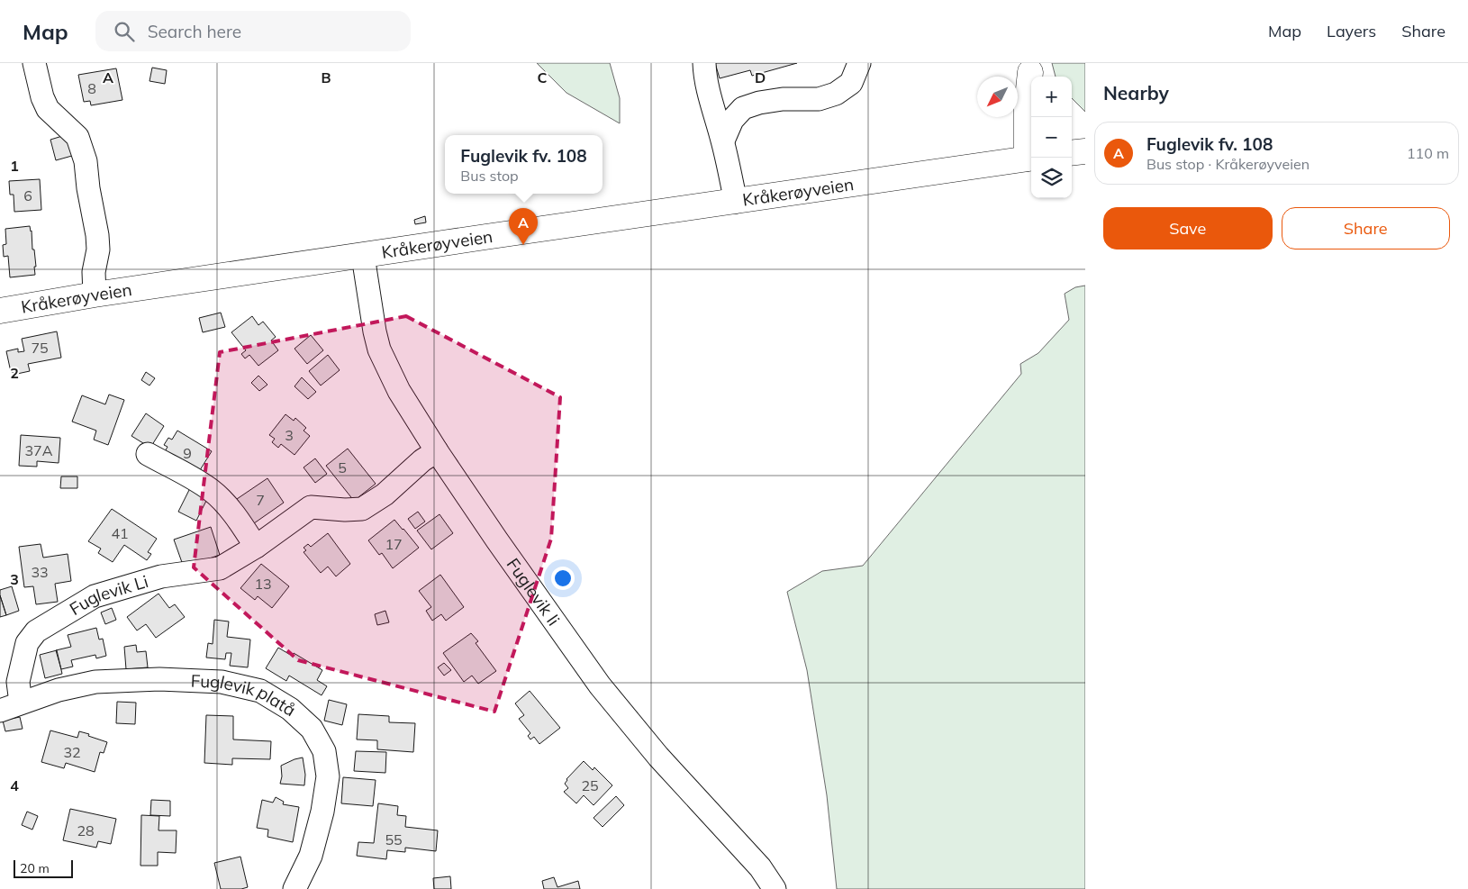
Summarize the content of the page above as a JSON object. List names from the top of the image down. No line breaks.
{"streets":{"main road":["Kråkerøyveien"],"street":["Fuglevik li","Fuglevik Li","Fuglevik platå"]},"crossings":[["Kråkerøyveien","Fuglevik li"],["Fuglevik li","Fuglevik Li"],["Fuglevik Li","Fuglevik platå"]],"house_numbers":["8","6","75","3","37A","9","5","7","41","17","33","13","32","25","28","55"],"scale_bar":"20 m","north":"bottom left","page":{"header":"Map","search":"Search here","nav":["Map","Layers","Share"],"heading":"Nearby","map_buttons":["+","−"],"list":[{"mark":"A","name":"Fuglevik fv. 108","note":"Bus stop · Kråkerøyveien","value":"110 m"}],"popup":["Fuglevik fv. 108","Bus stop"],"buttons":["Save","Share"],"pins":"A","scale":"20 m"},"grid":{"columns":["A","B","C","D"],"rows":["1","2","3","4"]}}
